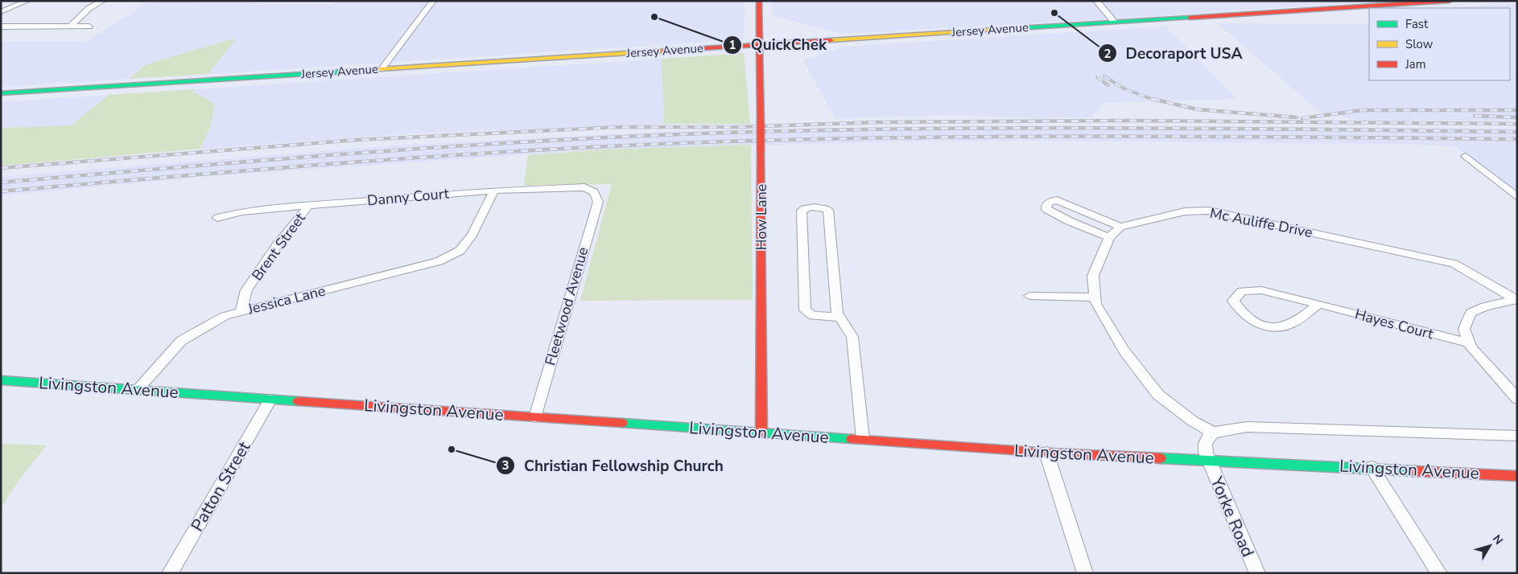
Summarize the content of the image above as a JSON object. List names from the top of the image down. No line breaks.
{"streets":{"main road":["Jersey Avenue","How Lane","Livingston Avenue"],"street":["Danny Court","Mc Auliffe Drive","Brent Street","Jessica Lane","Fleetwood Avenue","Hayes Court","Patton Street","Yorke Road"]},"crossings":[["Jersey Avenue","How Lane"],["Danny Court","Brent Street"],["Danny Court","Jessica Lane"],["Danny Court","Fleetwood Avenue"],["How Lane","Livingston Avenue"],["Brent Street","Jessica Lane"],["Jessica Lane","Livingston Avenue"],["Fleetwood Avenue","Livingston Avenue"],["Livingston Avenue","Patton Street"],["Livingston Avenue","Yorke Road"]],"places":["Decoraport USA","QuickChek","Christian Fellowship Church"],"legend":["Fast","Slow","Jam"],"north":"top right"}
